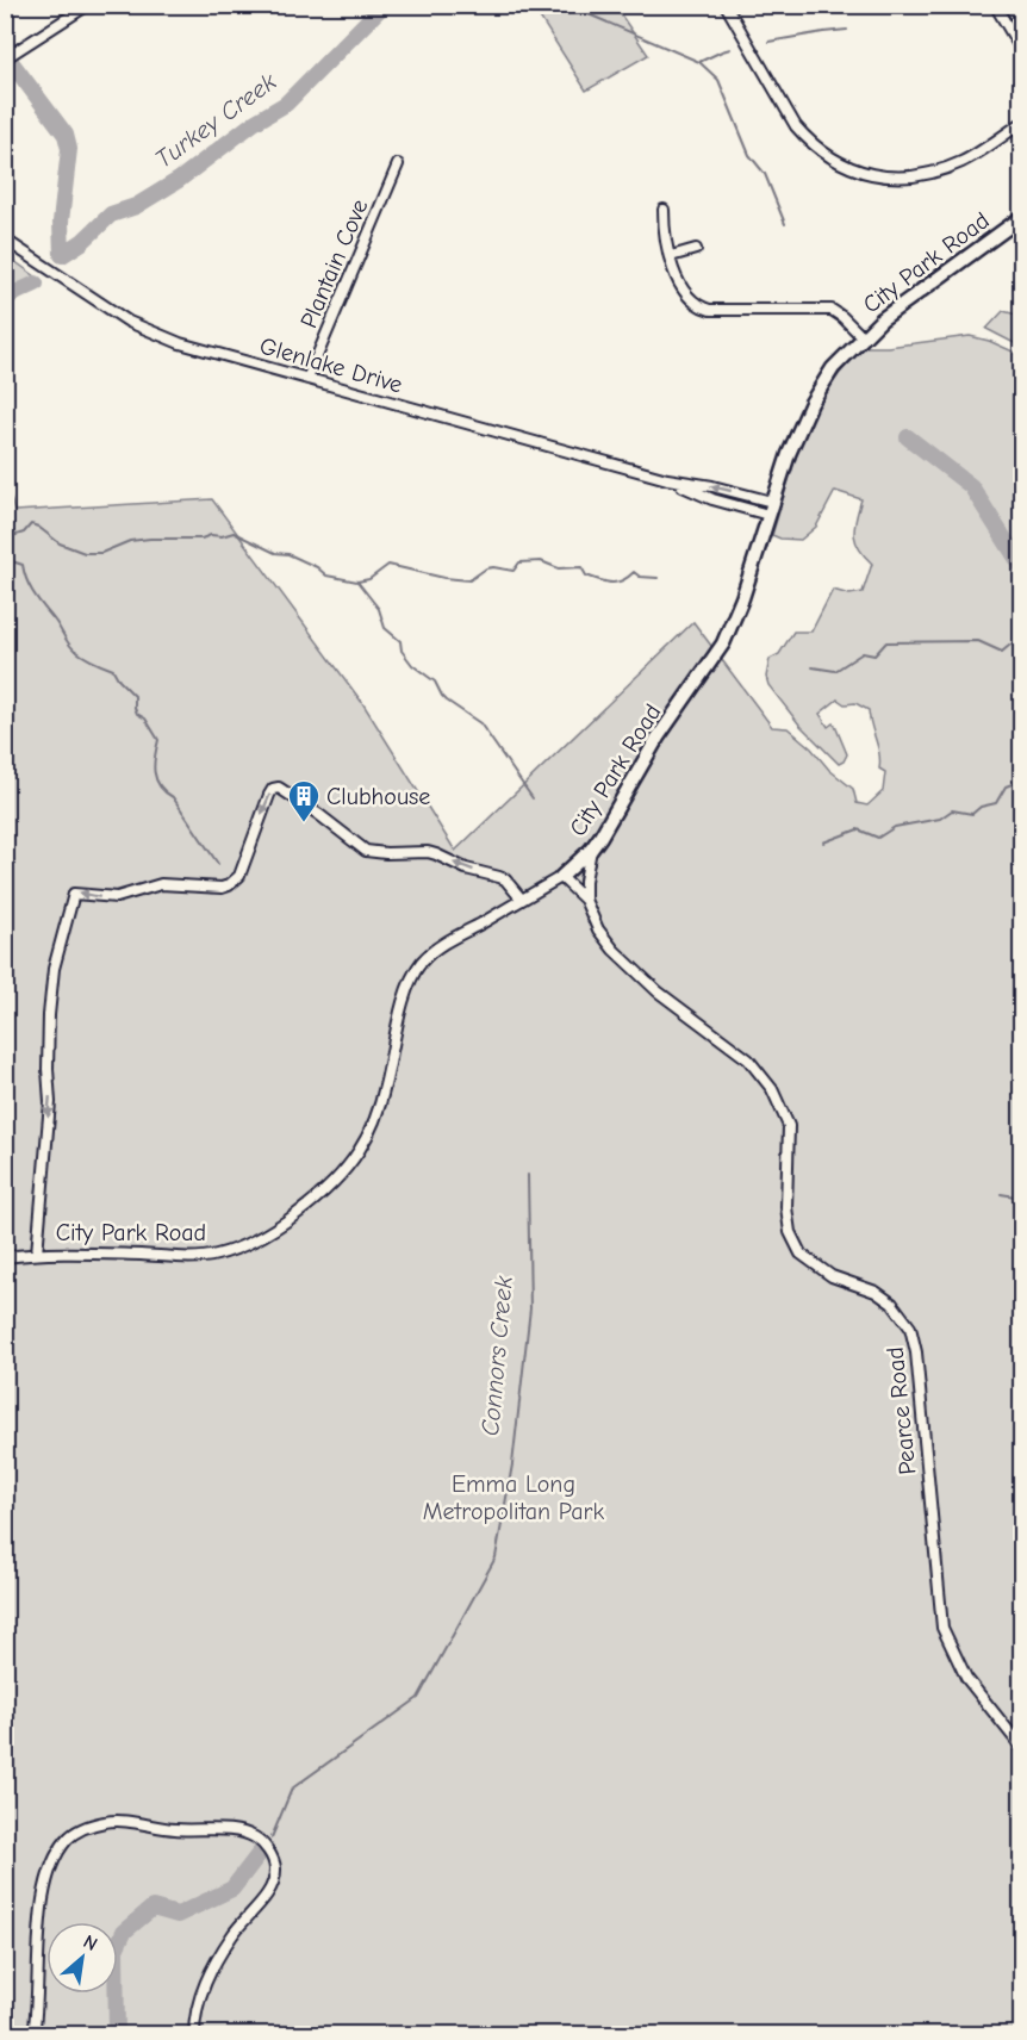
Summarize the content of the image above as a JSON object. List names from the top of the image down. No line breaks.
{"streets":{"street":["City Park Road","Plantain Cove","Glenlake Drive","Pearce Road"]},"crossings":[["City Park Road","Glenlake Drive"],["Plantain Cove","Glenlake Drive"]],"water":["Turkey Creek","Connors Creek"],"parks":["Emma Long Metropolitan Park"],"places":{"building":["Clubhouse"]},"north":"top right"}
